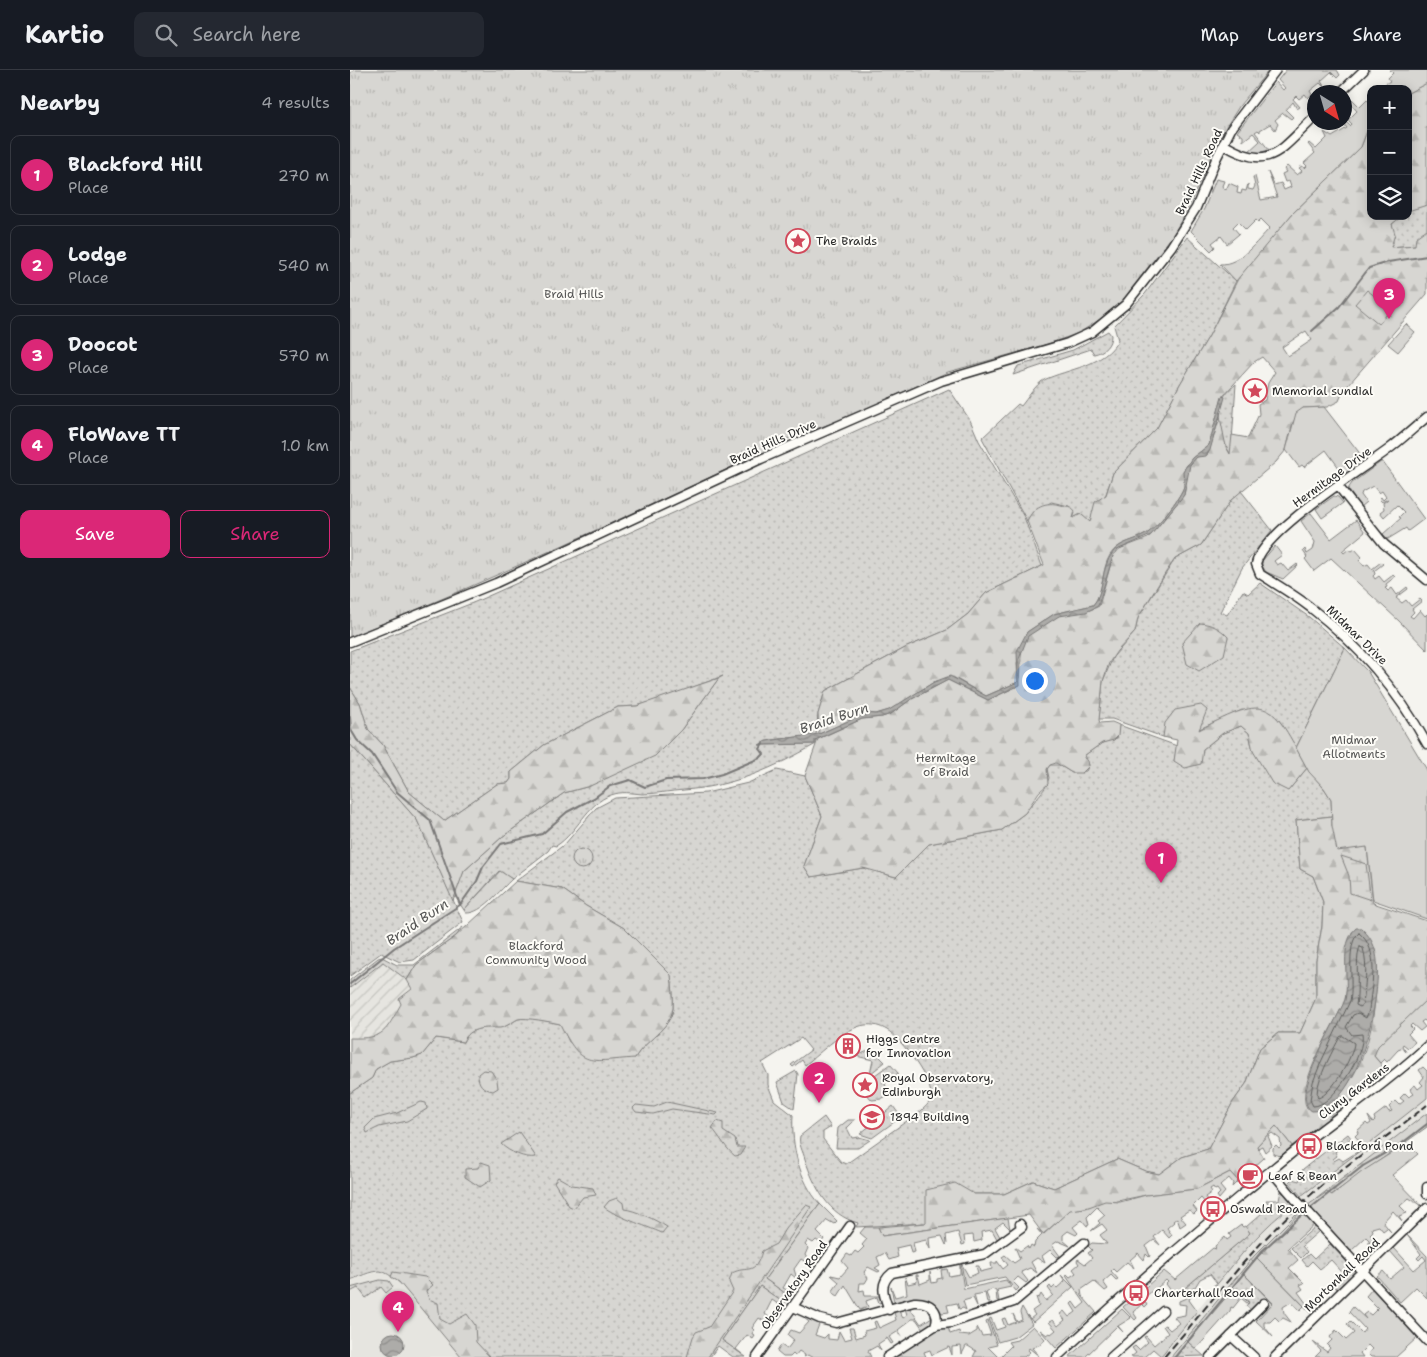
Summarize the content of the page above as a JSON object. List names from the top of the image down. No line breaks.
{"streets":{"street":["Braid Hills Road","Braid Hills Drive","Hermitage Drive","Midmar Drive","Cluny Gardens","Mortonhall Road","Observatory Road"]},"crossings":[["Braid Hills Road","Braid Hills Drive"],["Hermitage Drive","Midmar Drive"]],"water":["Braid Burn"],"parks":["Braid Hills","Midmar Allotments","Hermitage of Braid","Blackford Community Wood"],"places":{"place":["The Braids","Memorial sundial","Royal Observatory, Edinburgh"],"building":["Higgs Centre for Innovation"],"school or university":["1894 Building"],"bus stop":["Blackford Pond","Oswald Road","Charterhall Road"],"cafe":["Leaf & Bean"]},"north":"bottom right","page":{"header":"Kartio","search":"Search here","nav":["Map","Layers","Share"],"heading":["Nearby","4 results"],"map_buttons":["+","−"],"list":[{"mark":"1","name":"Blackford Hill","note":"Place","value":"270 m"},{"mark":"2","name":"Lodge","note":"Place","value":"540 m"},{"mark":"3","name":"Doocot","note":"Place","value":"570 m"},{"mark":"4","name":"FloWave TT","note":"Place","value":"1.0 km"}],"pins":["3","1","2","4"],"buttons":["Save","Share"]}}
